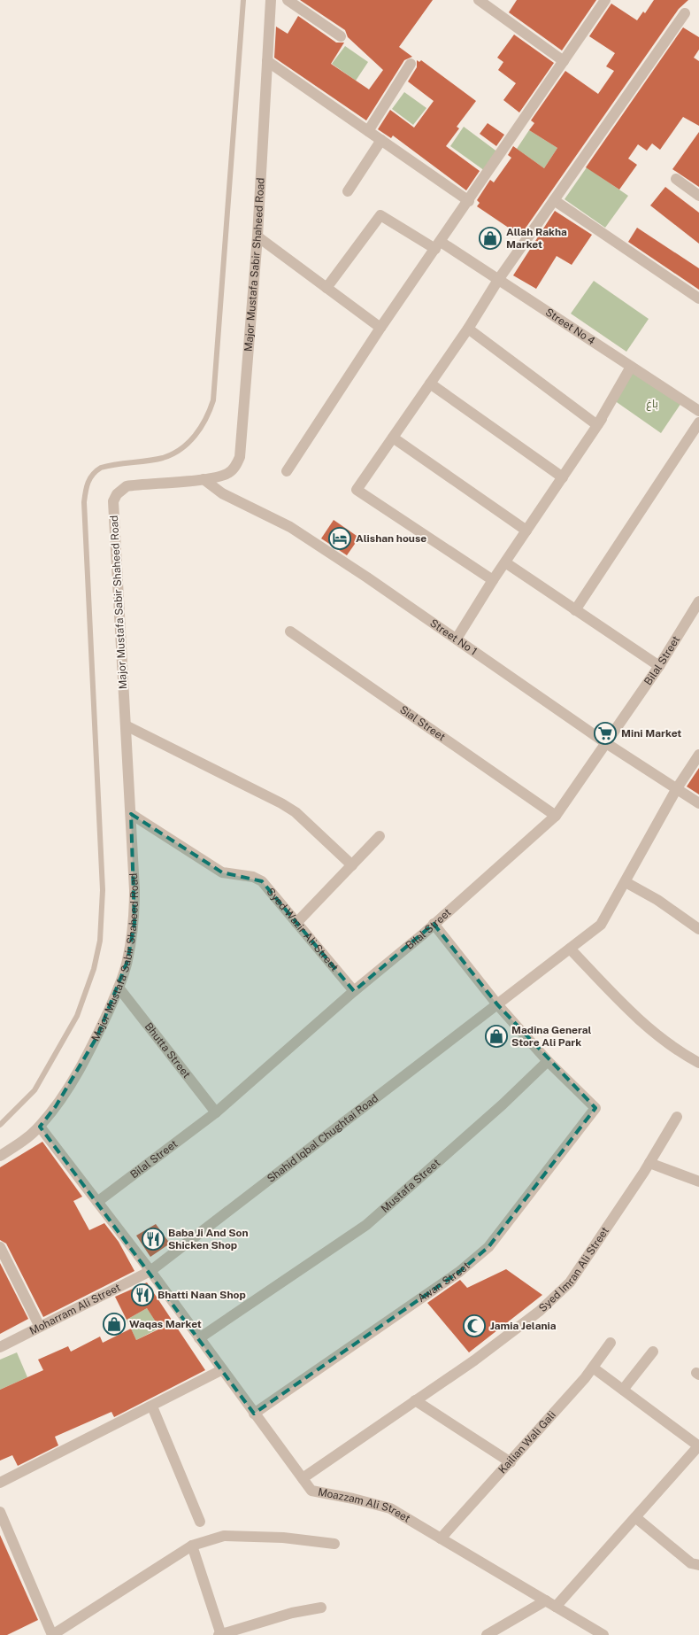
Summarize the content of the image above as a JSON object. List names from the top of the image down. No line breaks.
{"streets":{"street":["Major Mustafa Sabir Shaheed Road","Street No 4","Street No 1","Bilal Street","Sial Street","Syed Wazir Ali Street","Bhutta Street","Shahid Iqbal Chughtai Road","Mustafa Street","Syed Imran Ali Street","Awan Street","Moharram Ali Street","Kailian Wali Gali","Moazzam Ali Street"]},"crossings":[["Major Mustafa Sabir Shaheed Road","Street No 1"],["Major Mustafa Sabir Shaheed Road","Syed Wazir Ali Street"],["Major Mustafa Sabir Shaheed Road","Bhutta Street"],["Street No 1","Bilal Street"],["Street No 1","Shahid Iqbal Chughtai Road"],["Bilal Street","Sial Street"],["Bilal Street","Syed Wazir Ali Street"],["Bilal Street","Bhutta Street"],["Shahid Iqbal Chughtai Road","Moharram Ali Street"],["Shahid Iqbal Chughtai Road","Moazzam Ali Street"],["Mustafa Street","Awan Street"],["Mustafa Street","Moazzam Ali Street"],["Syed Imran Ali Street","Moazzam Ali Street"],["Awan Street","Moazzam Ali Street"],["Moharram Ali Street","Moazzam Ali Street"],["Kailian Wali Gali","Moazzam Ali Street"]],"parks":["باغ"],"places":{"shop":["Allah Rakha Market","Madina General Store Ali Park","Waqas Market"],"hotel":["Alishan house"],"supermarket":["Mini Market"],"restaurant":["Baba Ji And Son Shicken Shop","Bhatti Naan Shop"],"mosque":["Jamia Jelania"]}}
